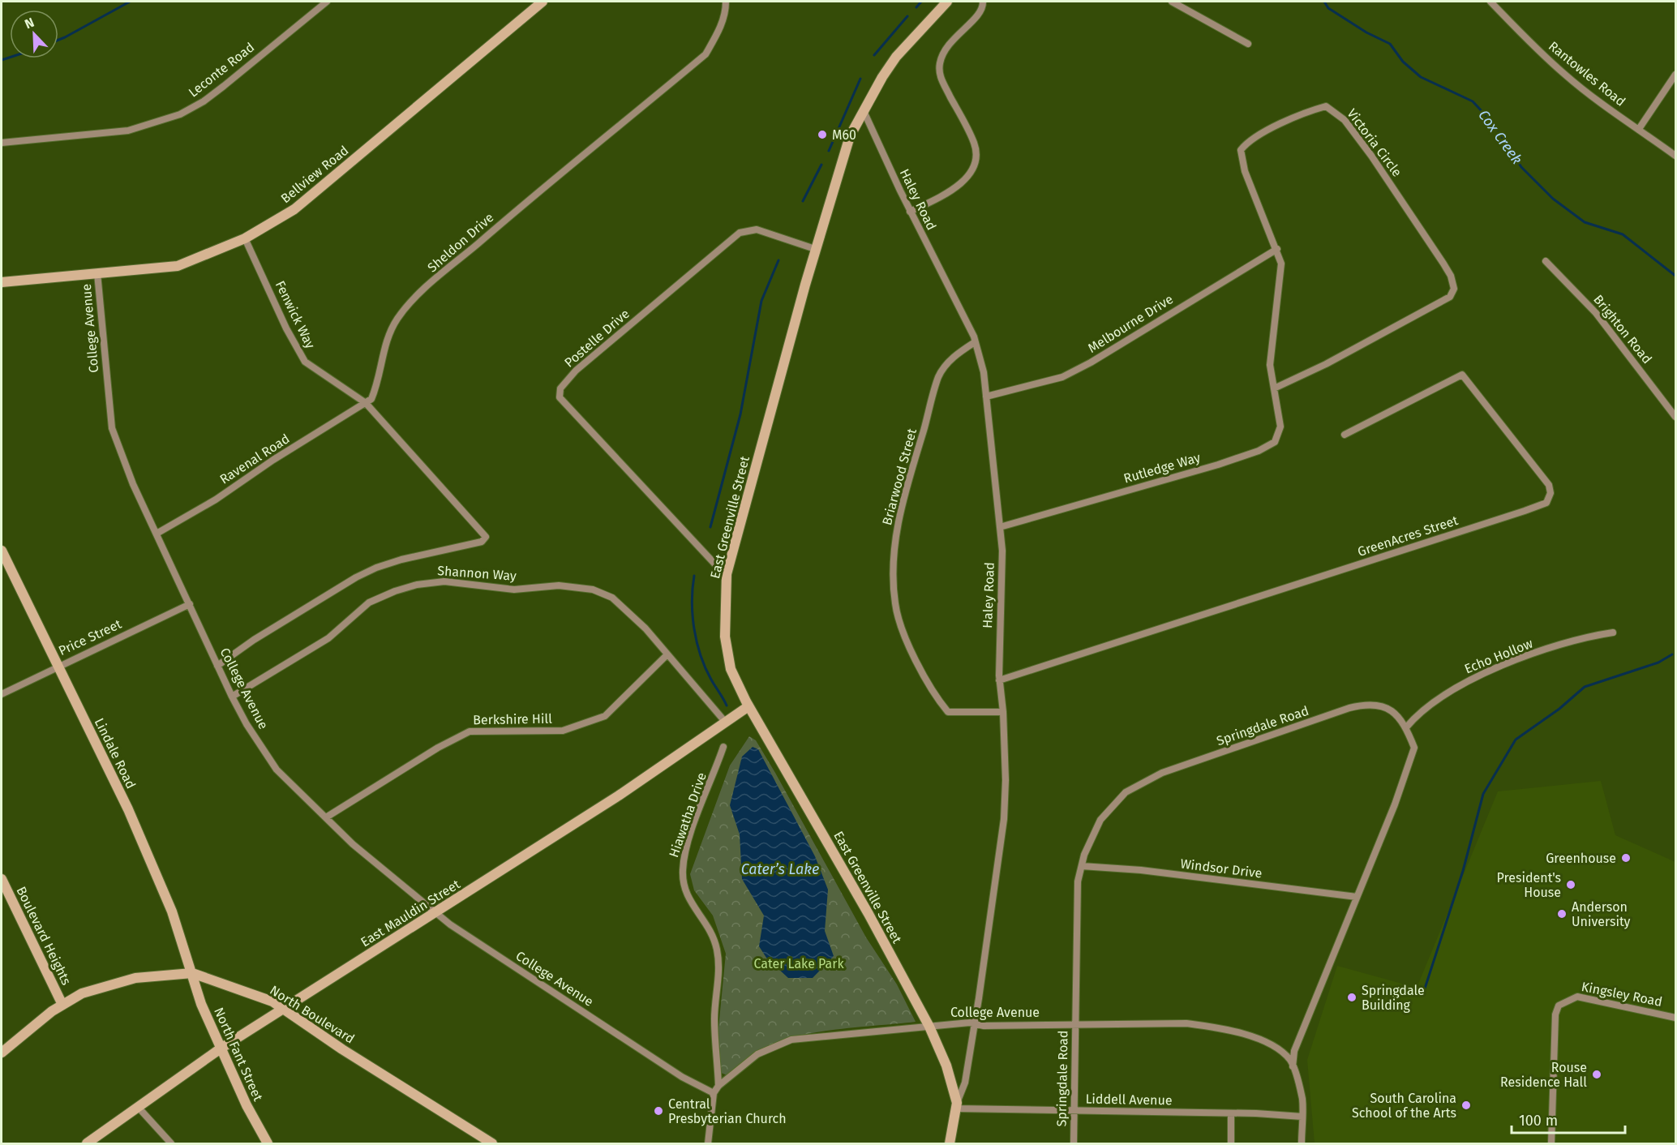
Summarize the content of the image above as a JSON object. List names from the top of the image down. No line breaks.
{"streets":{"street":["Leconte Road","Rantowles Road","Victoria Circle","Bellview Road","Haley Road","Sheldon Drive","Fenwick Way","Melbourne Drive","College Avenue","Brighton Road","Postelle Drive","Ravenal Road","Rutledge Way","Briarwood Street","East Greenville Street","GreenAcres Street","Shannon Way","Price Street","Echo Hollow","Berkshire Hill","Springdale Road","Lindale Road","Hiawatha Drive","Windsor Drive","East Mauldin Street","Boulevard Heights","Kingsley Road","North Boulevard","North Fant Street","Liddell Avenue"]},"crossings":[["Victoria Circle","Melbourne Drive"],["Victoria Circle","Rutledge Way"],["Bellview Road","Fenwick Way"],["Bellview Road","College Avenue"],["Haley Road","Melbourne Drive"],["Haley Road","College Avenue"],["Haley Road","Rutledge Way"],["Haley Road","Briarwood Street"],["Haley Road","East Greenville Street"],["Haley Road","GreenAcres Street"],["Haley Road","Liddell Avenue"],["Sheldon Drive","Fenwick Way"],["Sheldon Drive","Ravenal Road"],["Sheldon Drive","Shannon Way"],["Fenwick Way","Ravenal Road"],["Fenwick Way","Shannon Way"],["College Avenue","Ravenal Road"],["College Avenue","East Greenville Street"],["College Avenue","Shannon Way"],["College Avenue","Price Street"],["College Avenue","Berkshire Hill"],["College Avenue","Springdale Road"],["College Avenue","Hiawatha Drive"],["College Avenue","East Mauldin Street"],["College Avenue","Liddell Avenue"],["Postelle Drive","East Greenville Street"],["Ravenal Road","Shannon Way"],["East Greenville Street","East Mauldin Street"],["East Greenville Street","Liddell Avenue"],["Shannon Way","Berkshire Hill"],["Shannon Way","East Mauldin Street"],["Price Street","Lindale Road"],["Echo Hollow","Springdale Road"],["Springdale Road","Windsor Drive"],["Springdale Road","Liddell Avenue"],["Lindale Road","North Boulevard"],["Lindale Road","North Fant Street"],["East Mauldin Street","North Boulevard"],["East Mauldin Street","North Fant Street"],["Boulevard Heights","North Boulevard"],["North Boulevard","North Fant Street"]],"water":["Cox Creek","Cater’s Lake"],"parks":["Cater Lake Park"],"places":["M60","Greenhouse","President's House","Anderson University","Springdale Building","Rouse Residence Hall","South Carolina School of the Arts","Central Presbyterian Church"],"scale_bar":"100 m","north":"top left"}
